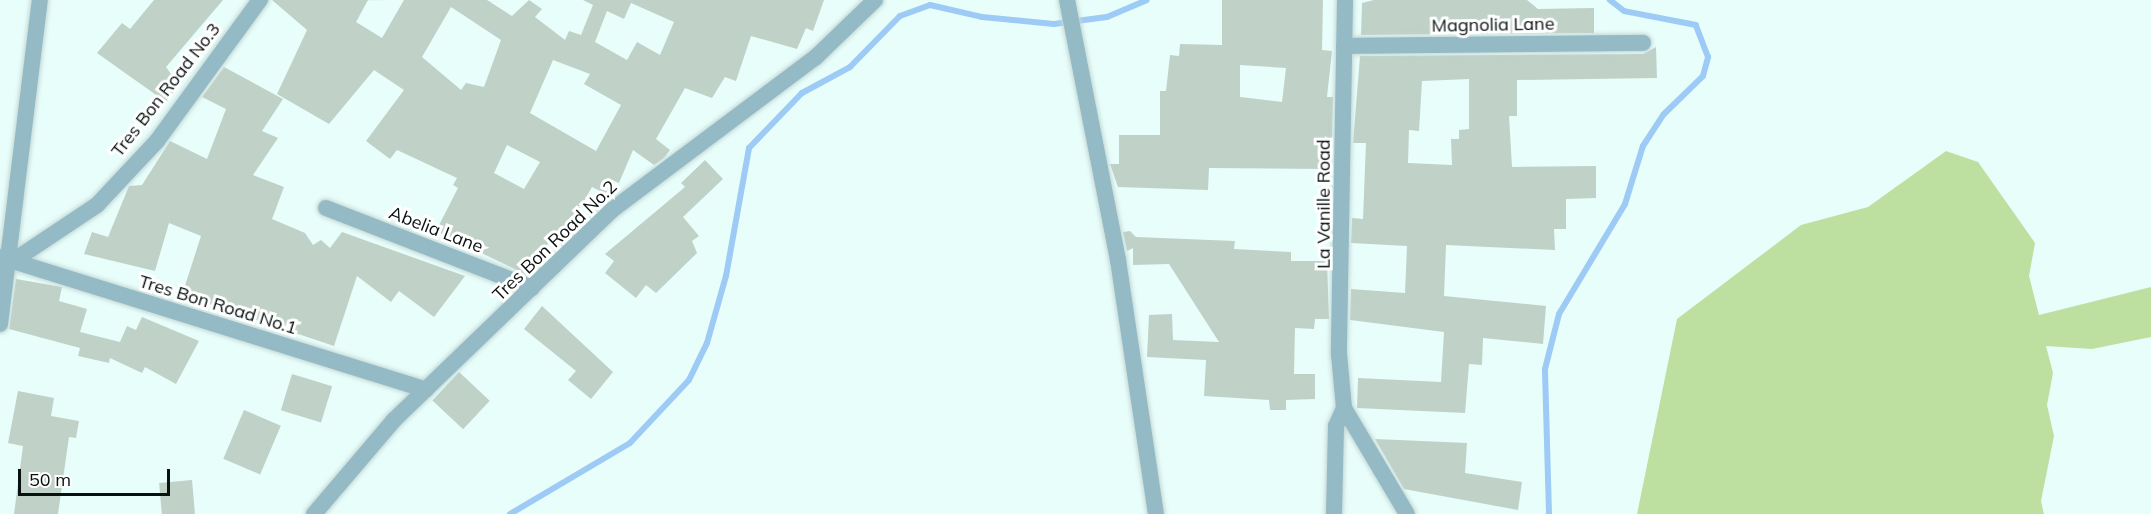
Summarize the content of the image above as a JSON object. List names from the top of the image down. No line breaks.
{"streets":{"street":["Magnolia Lane","Tres Bon Road No.3","La Vanille Road","Abelia Lane","Tres Bon Road No.2","Tres Bon Road No.1"]},"crossings":[["Magnolia Lane","La Vanille Road"],["Tres Bon Road No.3","Tres Bon Road No.1"],["Abelia Lane","Tres Bon Road No.2"],["Tres Bon Road No.2","Tres Bon Road No.1"]],"scale_bar":"50 m"}
